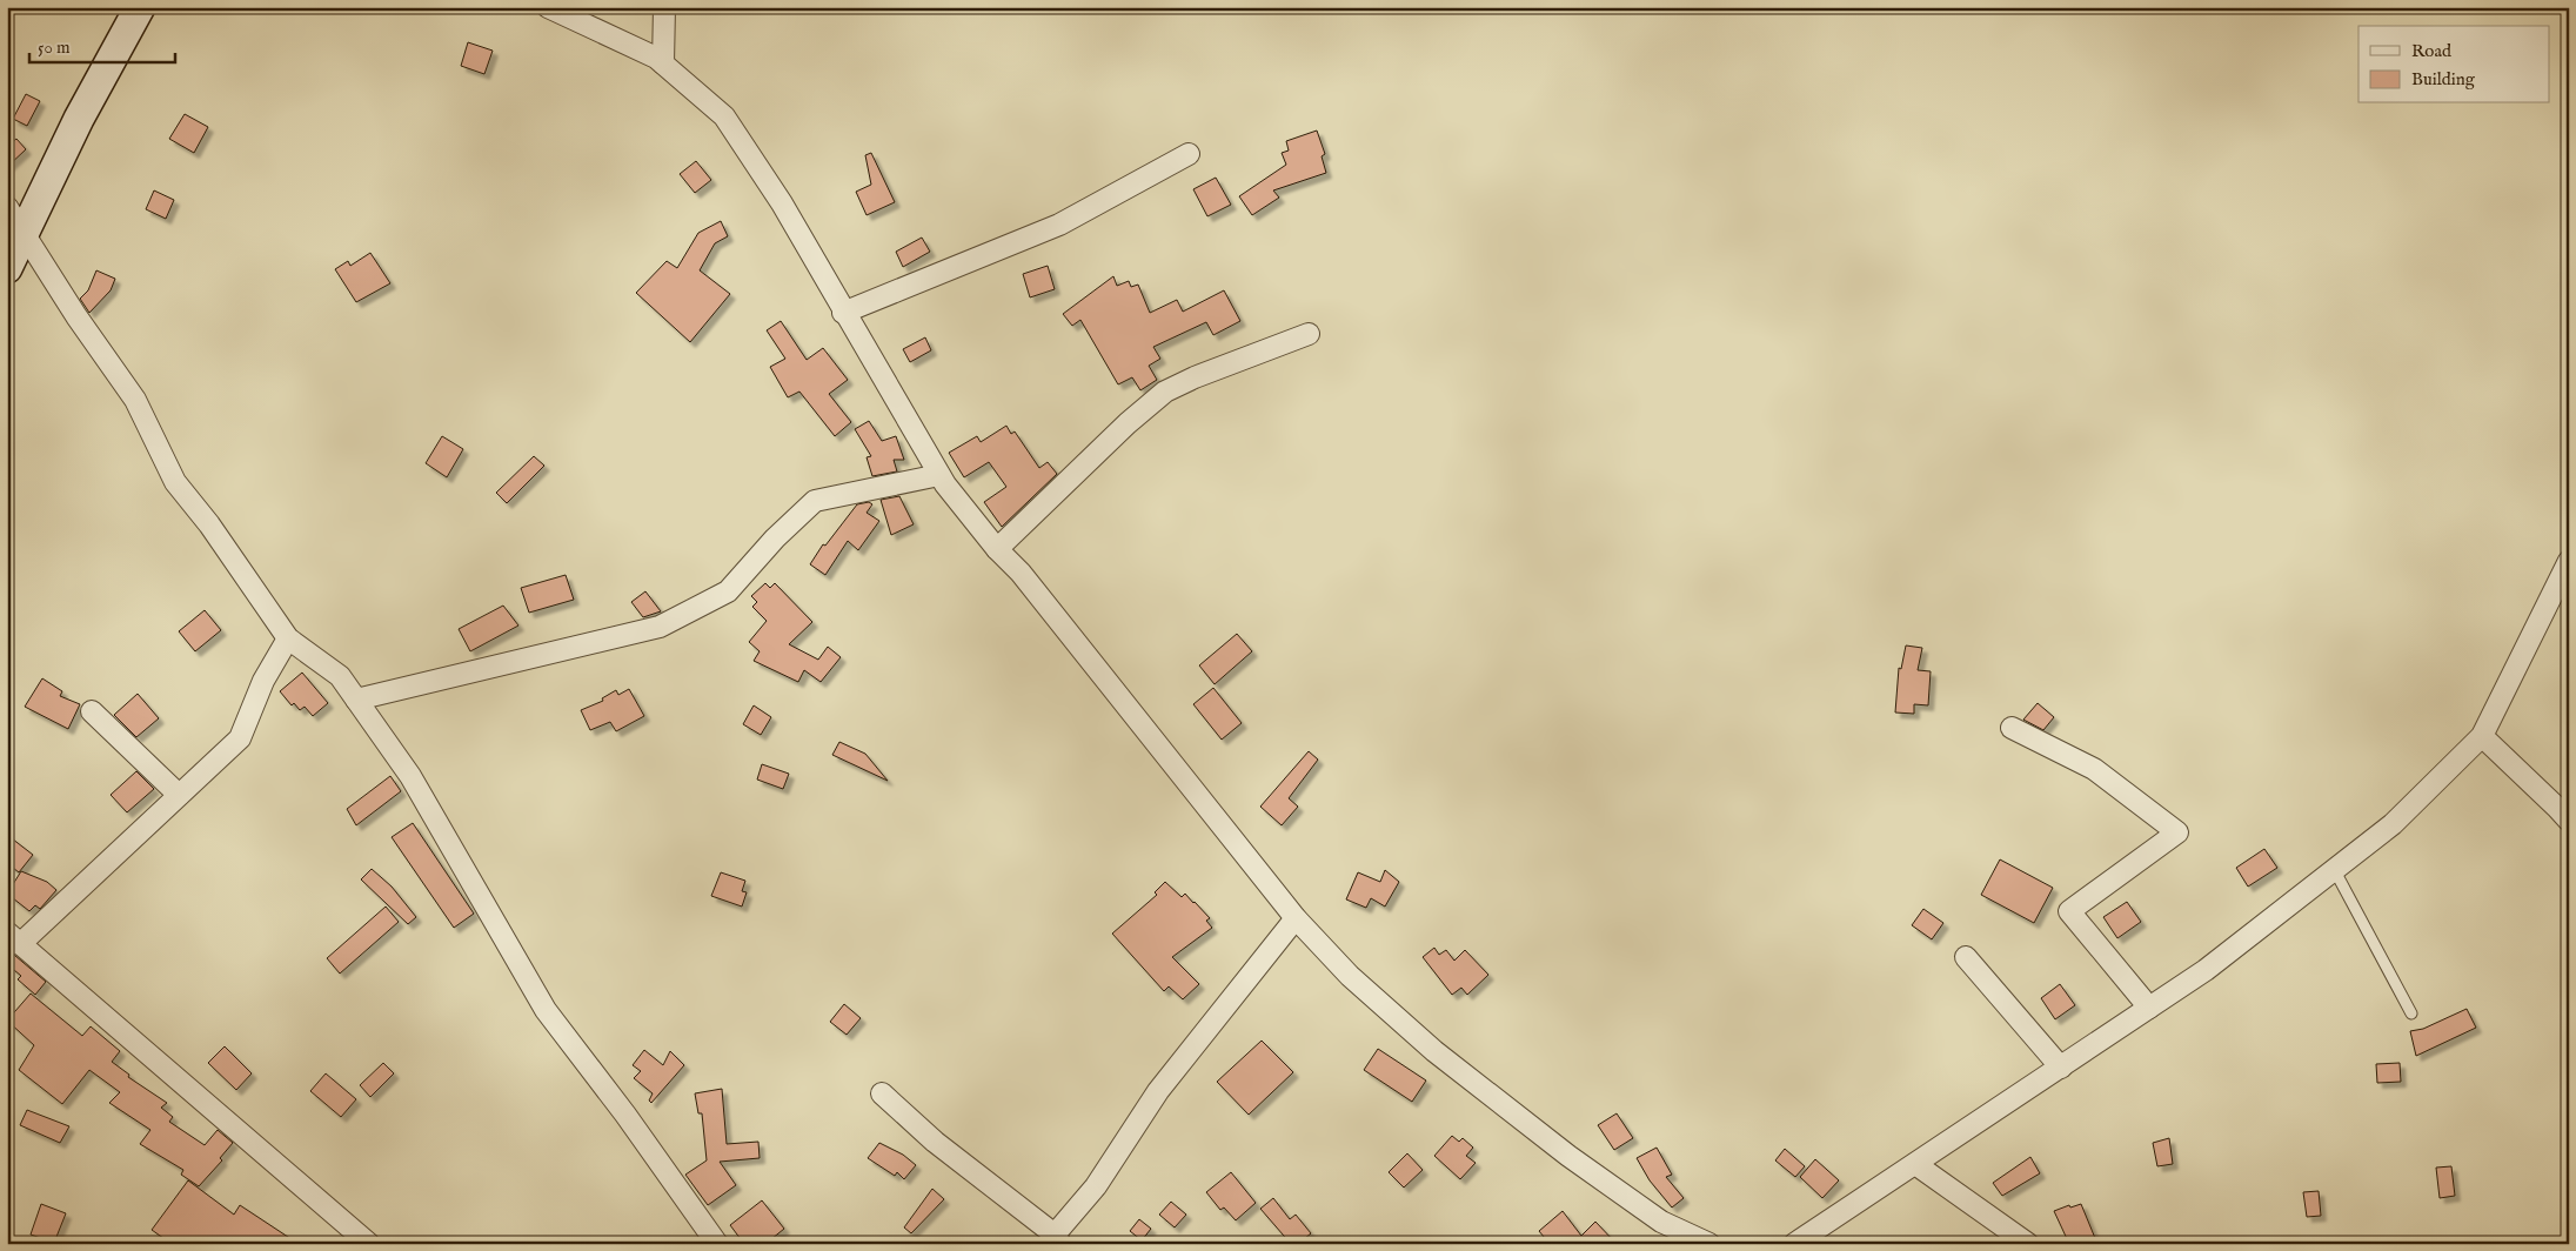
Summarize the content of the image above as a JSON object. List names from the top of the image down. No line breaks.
{"legend":["Road","Building"],"scale_bar":"50 m"}
